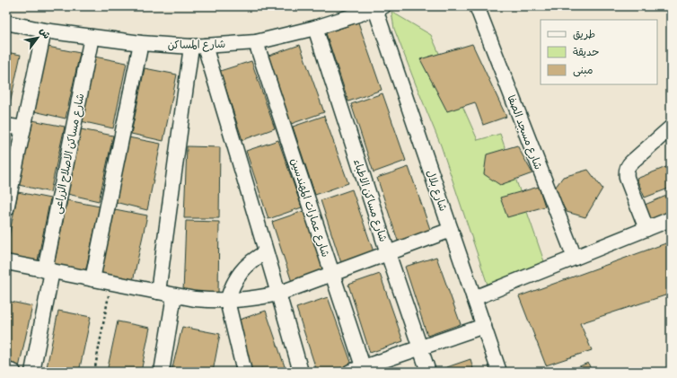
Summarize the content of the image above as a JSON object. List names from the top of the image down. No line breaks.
{"streets":{"street":["شارع المساكن","شارع مسجد الصفا","شارع مساكن الاصلاح الزراعى","شارع بلال","شارع مساكن الاطباء","شارع عمارات المهندسين"]},"crossings":[["شارع المساكن","شارع مساكن الاصلاح الزراعى"],["شارع المساكن","شارع بلال"],["شارع المساكن","شارع مساكن الاطباء"],["شارع المساكن","شارع عمارات المهندسين"]],"legend":["طريق","حديقة","مبنى"],"north":"top right"}
